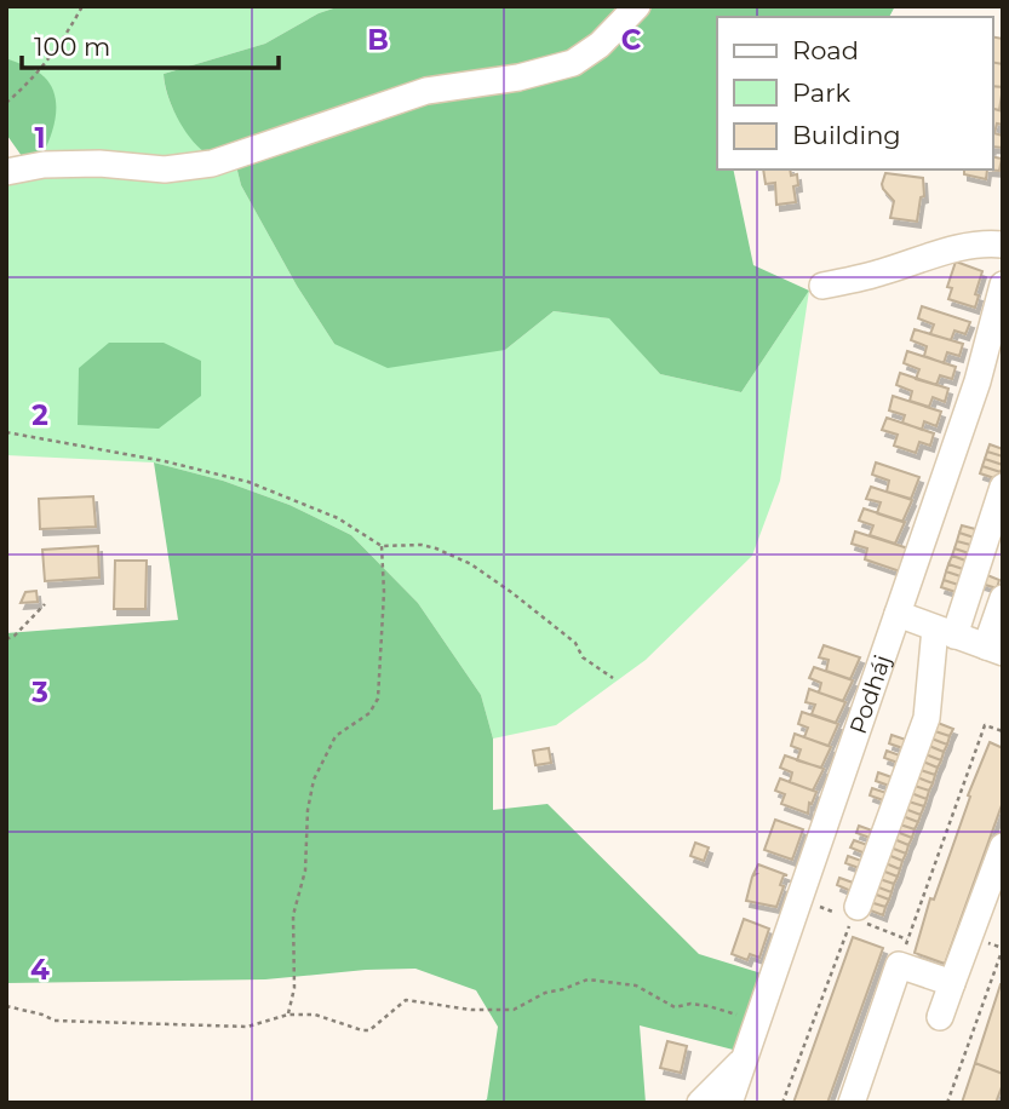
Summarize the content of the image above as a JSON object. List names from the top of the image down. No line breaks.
{"streets":{"street":["Podháj"]},"legend":["Road","Park","Building"],"scale_bar":"100 m","grid":{"columns":["B","C"],"rows":["1","2","3","4"]}}
